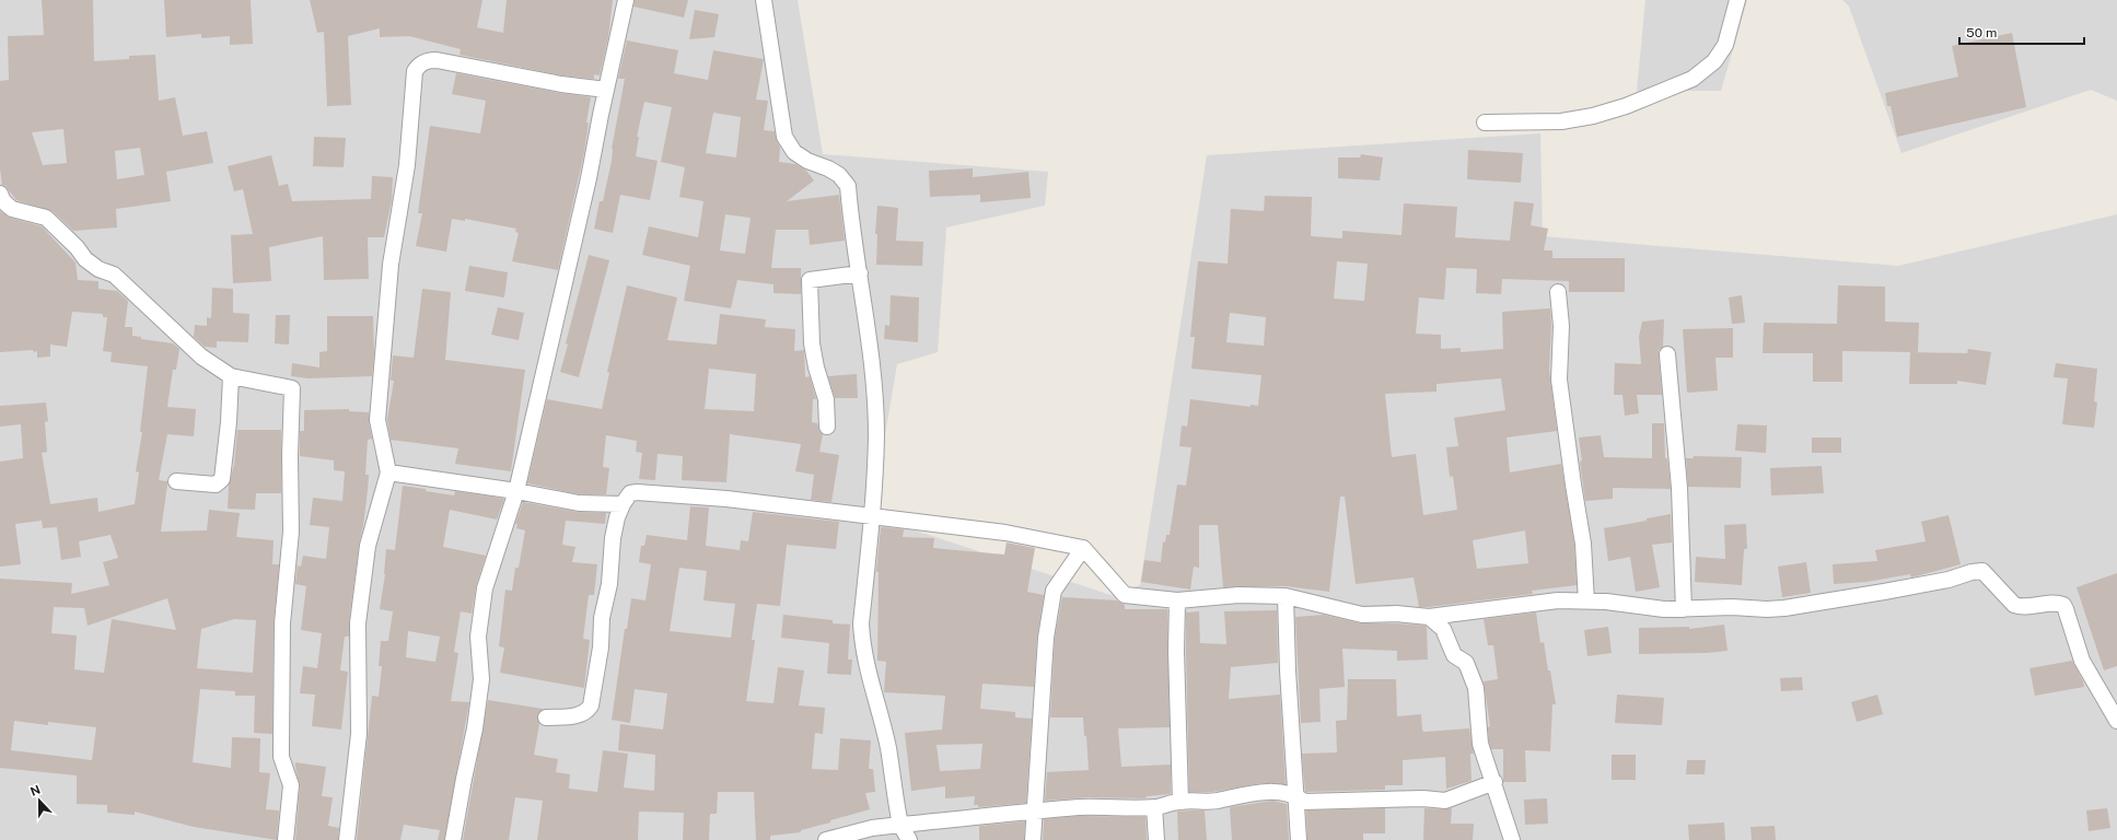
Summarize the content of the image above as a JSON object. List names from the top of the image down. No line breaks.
{"scale_bar":"50 m","north":"top"}
